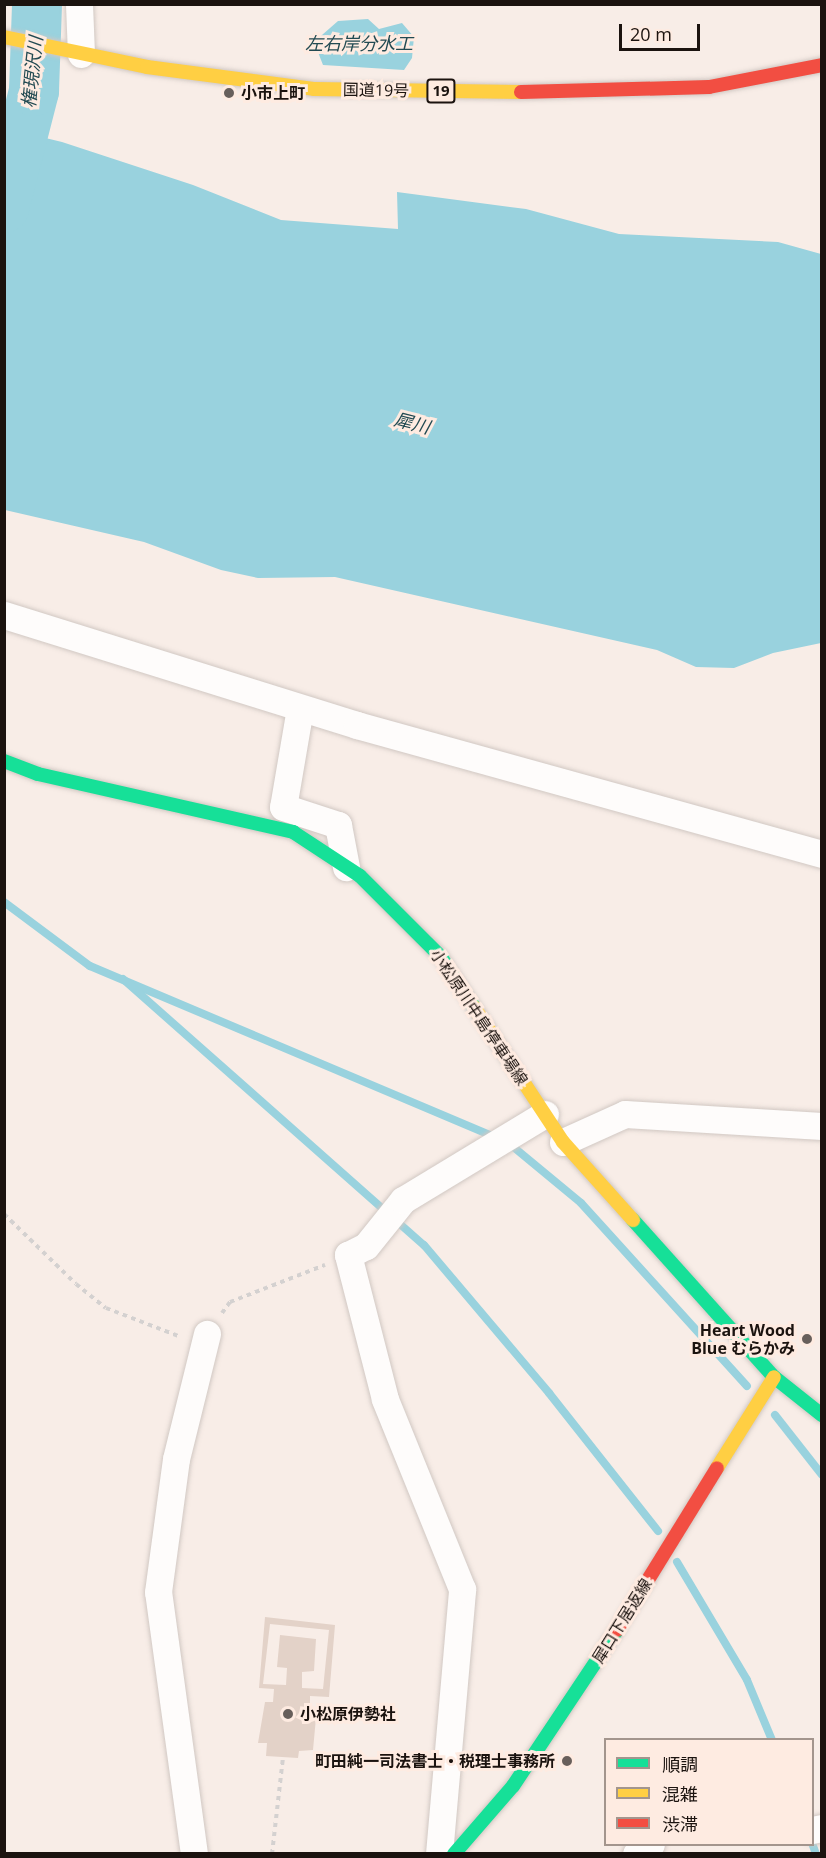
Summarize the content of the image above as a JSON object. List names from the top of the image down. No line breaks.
{"streets":{"main road":["国道19号","19","小松原川中島停車場線","犀口下居返線"]},"crossings":[["小松原川中島停車場線","犀口下居返線"]],"water":["左右岸分水工","権現沢川","犀川"],"places":["小市上町","Heart Wood Blue むらかみ","小松原伊勢社","町田純一司法書士・税理士事務所"],"legend":["順調","混雑","渋滞"],"scale_bar":"20 m"}
